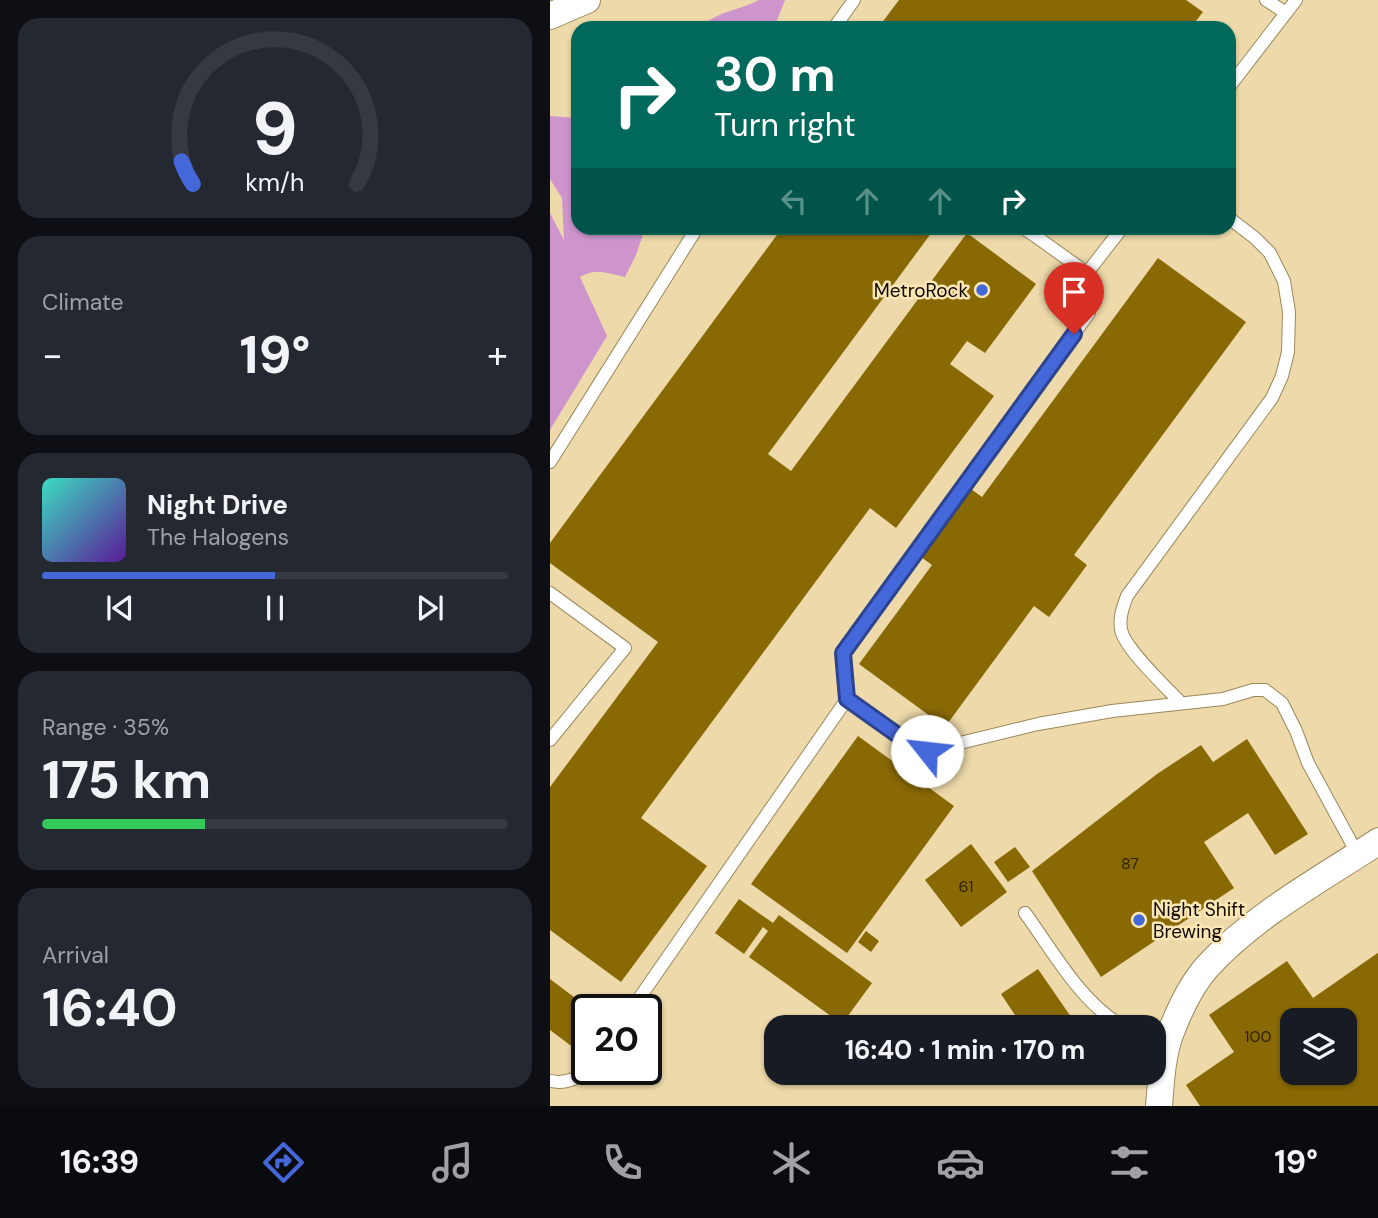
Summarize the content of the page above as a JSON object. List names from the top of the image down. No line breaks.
{"places":["MetroRock","Night Shift Brewing"],"house_numbers":["87","61","100"],"page":{"turn":["30 m","Turn right"],"tile":["Climate",["Range · 35%","175 km"],["Arrival","16:40"]],"heat":["−","19°","+"],"song":["Night Drive","The Halogens"],"limit":"20","trip":"16:40 · 1 min · 170 m","tabs":["16:39","19°"],"gauge":["9","km/h"]}}
